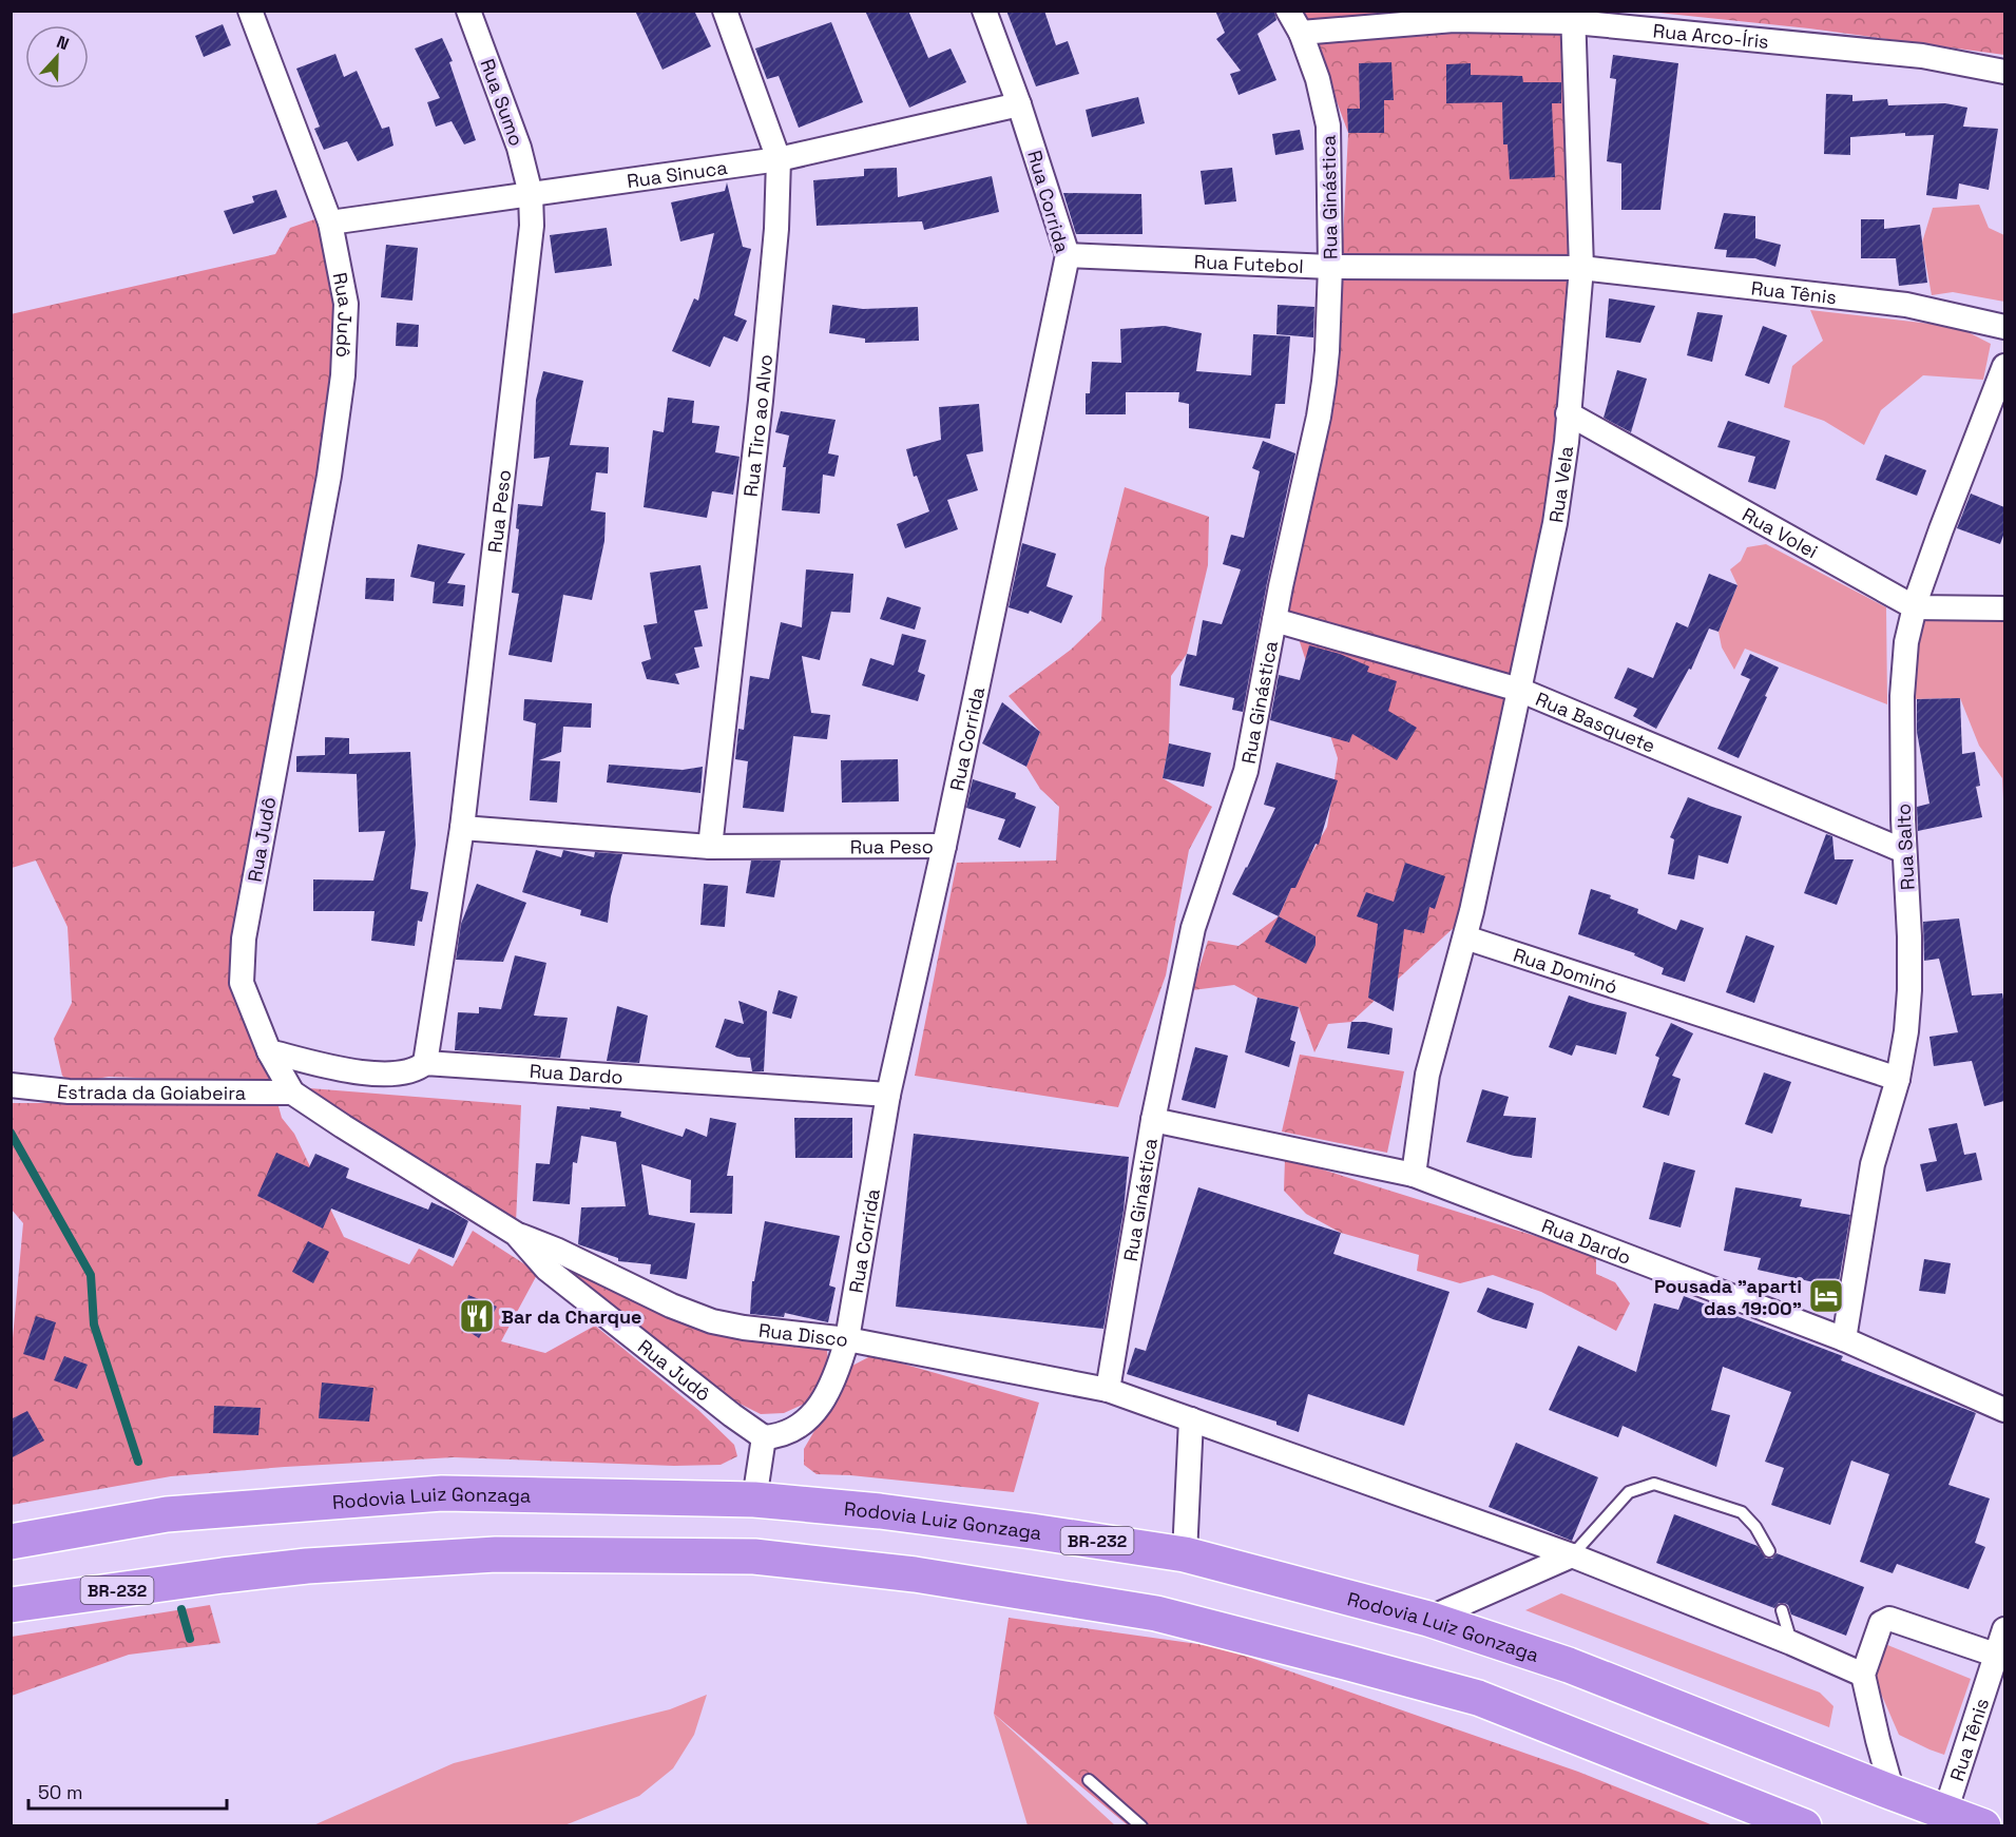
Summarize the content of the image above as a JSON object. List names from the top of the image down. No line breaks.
{"streets":{"highway":["Rodovia Luiz Gonzaga","BR-232"],"street":["Rua Arco-Íris","Rua Sumo","Rua Sinuca","Rua Ginástica","Rua Corrida","Rua Futebol","Rua Tênis","Rua Judô","Rua Tiro ao Alvo","Rua Vela","Rua Peso","Rua Volei","Rua Basquete","Rua Salto","Rua Dominó","Rua Dardo","Estrada da Goiabeira","Rua Disco"]},"crossings":[["Rua Arco-Íris","Rua Ginástica"],["Rua Arco-Íris","Rua Vela"],["Rua Sumo","Rua Sinuca"],["Rua Sumo","Rua Peso"],["Rua Sinuca","Rua Corrida"],["Rua Sinuca","Rua Judô"],["Rua Sinuca","Rua Tiro ao Alvo"],["Rua Sinuca","Rua Peso"],["Rua Ginástica","Rua Futebol"],["Rua Ginástica","Rua Basquete"],["Rua Ginástica","Rua Dardo"],["Rua Ginástica","Rua Disco"],["Rua Corrida","Rua Futebol"],["Rua Corrida","Rua Judô"],["Rua Corrida","Rua Peso"],["Rua Corrida","Rua Dardo"],["Rua Corrida","Rua Disco"],["Rua Futebol","Rua Tênis"],["Rua Futebol","Rua Vela"],["Rua Tênis","Rua Vela"],["Rua Tênis","Rodovia Luiz Gonzaga"],["Rua Judô","Rua Dardo"],["Rua Judô","Estrada da Goiabeira"],["Rua Judô","Rua Disco"],["Rua Tiro ao Alvo","Rua Peso"],["Rua Vela","Rua Volei"],["Rua Vela","Rua Basquete"],["Rua Vela","Rua Dominó"],["Rua Peso","Rua Dardo"],["Rua Volei","Rua Salto"],["Rua Basquete","Rua Salto"],["Rua Salto","Rua Dominó"],["Rua Salto","Rua Dardo"]],"places":{"hotel":["Pousada \"aparti das 19:00\""],"restaurant":["Bar da Charque"]},"scale_bar":"50 m","north":"top"}
